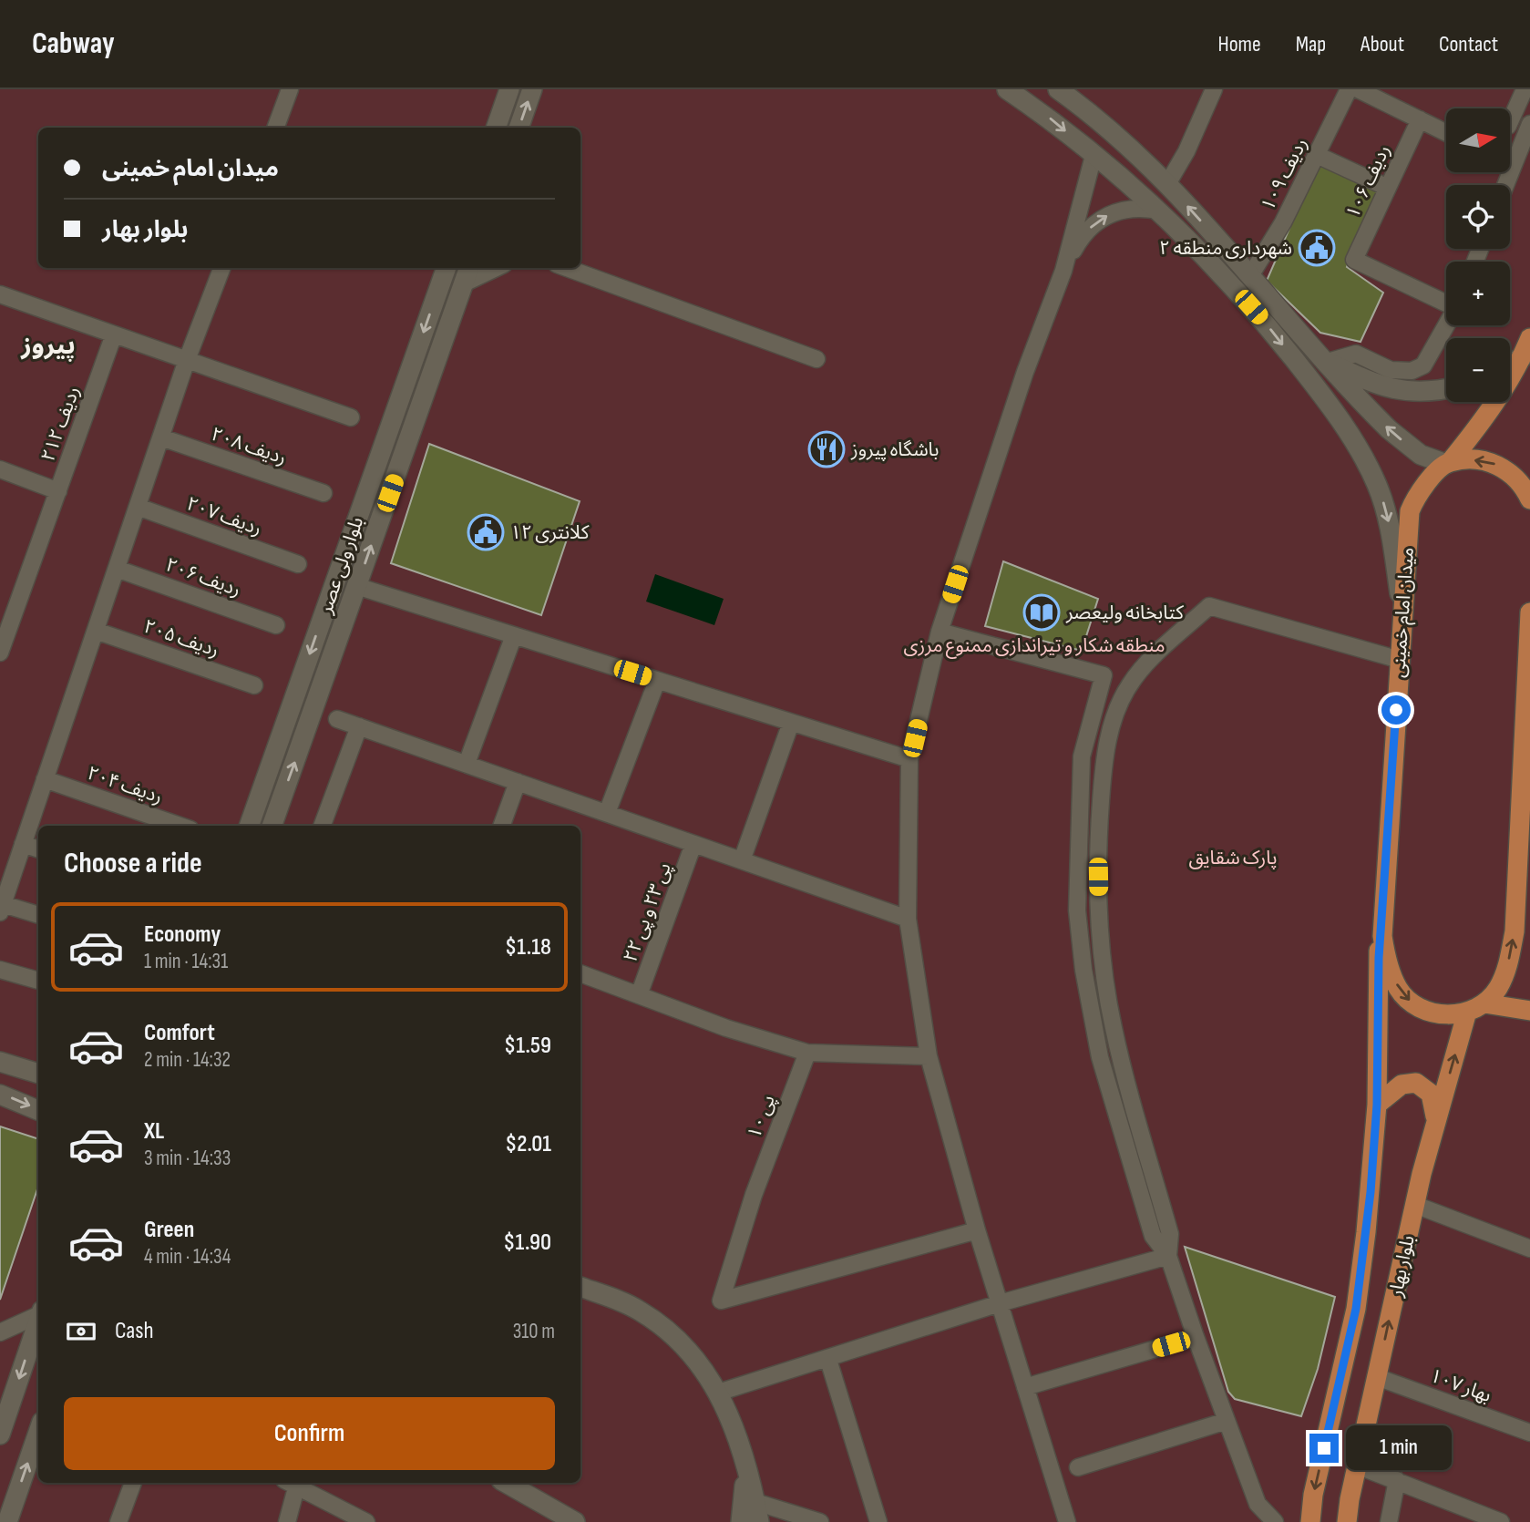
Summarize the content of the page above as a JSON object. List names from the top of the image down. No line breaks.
{"streets":{"main road":["میدان امام خمینی","بلوار بهار"],"street":["ردیف ۱۰۹","ردیف ۱۰۶","ردیف ۲۱۲","ردیف ۲۰۸","ردیف ۲۰۷","بلوار ولی عصر","ردیف ۲۰۶","ردیف ۲۰۵","ردیف ۲۰۴","پی ۲۳ و پی ۲۲","پی ۱۰","بهار ۱۰۷"]},"crossings":[["میدان امام خمینی","بلوار بهار"],["بلوار بهار","بهار ۱۰۷"]],"districts":["پیروز"],"parks":["منطقه شکار و تیراندازی ممنوع مرزی","پارک شقایق"],"places":{"public building":["شهرداری منطقه ۲","کلانتری ۱۲"],"restaurant":["باشگاه پیروز"],"library":["کتابخانه ولیعصر"]},"north":"right","page":{"header":"Cabway","nav":["Home","Map","About","Contact"],"map_buttons":["+","−"],"banner":["میدان امام خمینی","بلوار بهار"],"heading":"Choose a ride","list":[{"name":"Economy","note":"1 min · 14:31","value":"$1.18"},{"name":"Comfort","note":"2 min · 14:32","value":"$1.59"},{"name":"XL","note":"3 min · 14:33","value":"$2.01"},{"name":"Green","note":"4 min · 14:34","value":"$1.90"}],"pay":["Cash","310 m"],"buttons":"Confirm","bubble":"1 min"}}
